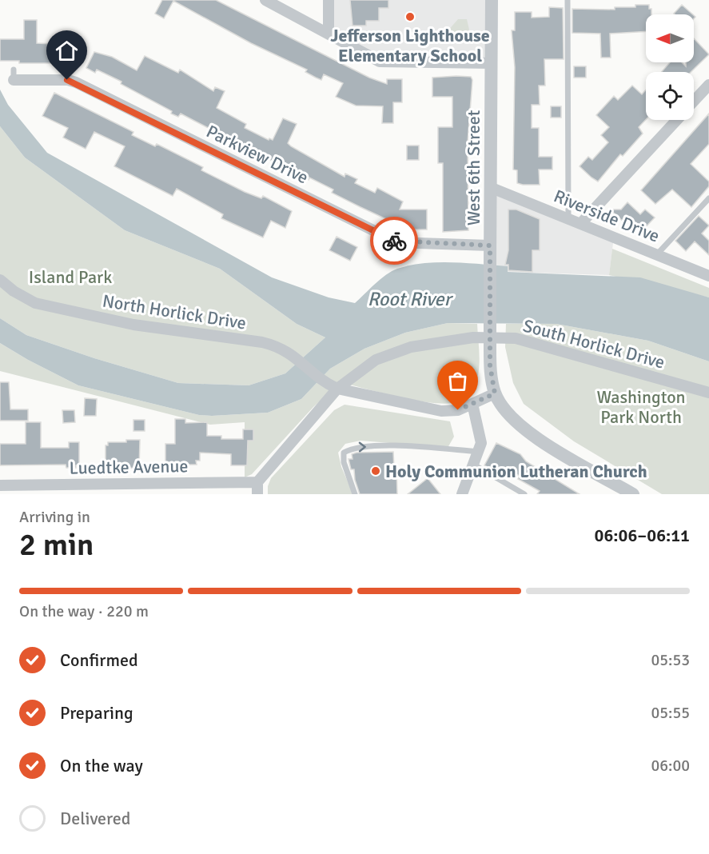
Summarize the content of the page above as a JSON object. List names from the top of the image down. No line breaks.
{"streets":{"street":["Parkview Drive","West 6th Street","Riverside Drive","North Horlick Drive","South Horlick Drive","Luedtke Avenue"]},"crossings":[["Parkview Drive","West 6th Street"],["West 6th Street","Riverside Drive"],["West 6th Street","North Horlick Drive"],["North Horlick Drive","South Horlick Drive"],["South Horlick Drive","Luedtke Avenue"]],"water":["Root River"],"parks":["Island Park","Washington Park North"],"places":["Jefferson Lighthouse Elementary School","Holy Communion Lutheran Church"],"north":"left","page":{"heading":["2 min","Arriving in","06:06–06:11"],"bar":"On the way · 220 m","list":[["Confirmed","05:53"],["Preparing","05:55"],["On the way","06:00"],"Delivered"]}}
